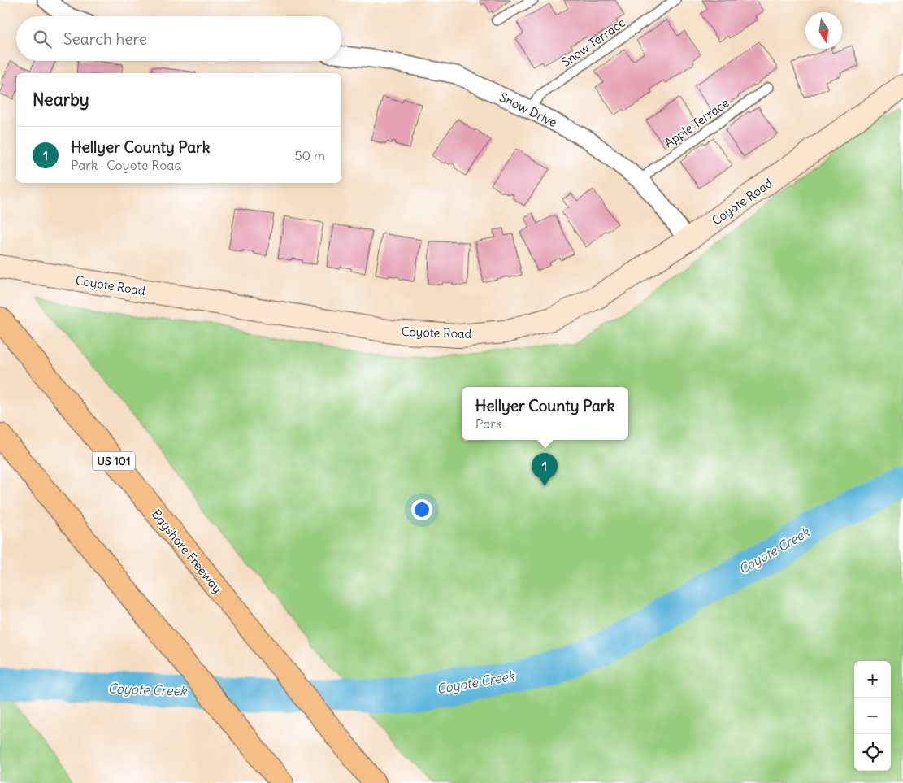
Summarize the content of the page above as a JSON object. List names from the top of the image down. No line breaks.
{"streets":{"highway":["US 101","Bayshore Freeway"],"street":["Snow Drive","Coyote Road"],"lane":["Snow Terrace","Apple Terrace"]},"crossings":[["Snow Terrace","Snow Drive"],["Snow Drive","Apple Terrace"],["Snow Drive","Coyote Road"]],"water":["Coyote Creek"],"north":"bottom","page":{"search":"Search here","heading":"Nearby","list":[{"mark":"1","name":"Hellyer County Park","note":"Park · Coyote Road","value":"50 m"}],"popup":["Hellyer County Park","Park"],"pins":"1","map_buttons":["+","−"]}}
